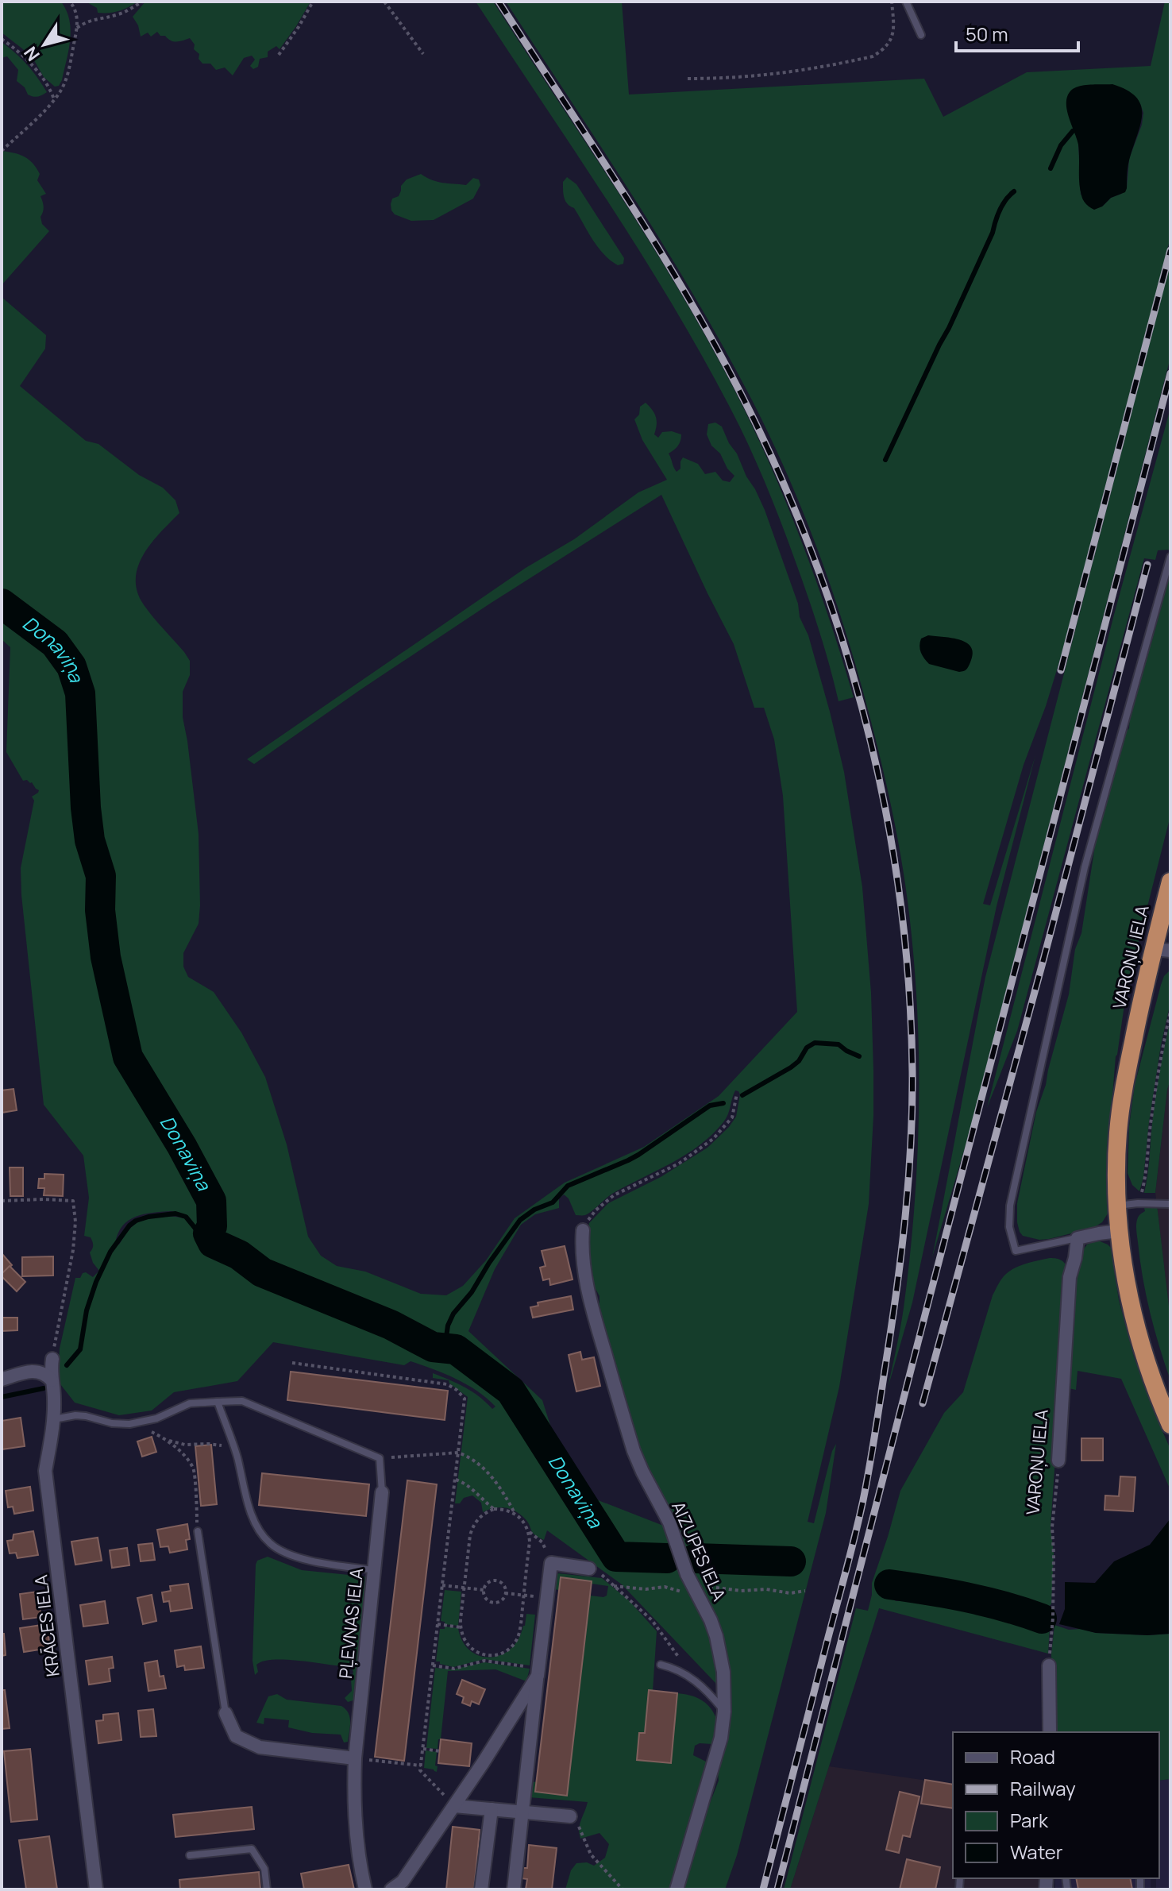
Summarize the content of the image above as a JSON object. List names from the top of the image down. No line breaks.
{"streets":{"highway":["VAROŅU IELA"],"street":["AIZUPES IELA","PĻEVNAS IELA","KRĀCES IELA"]},"water":["Donaviņa"],"legend":["Road","Railway","Park","Water"],"scale_bar":"50 m","north":"bottom left"}
